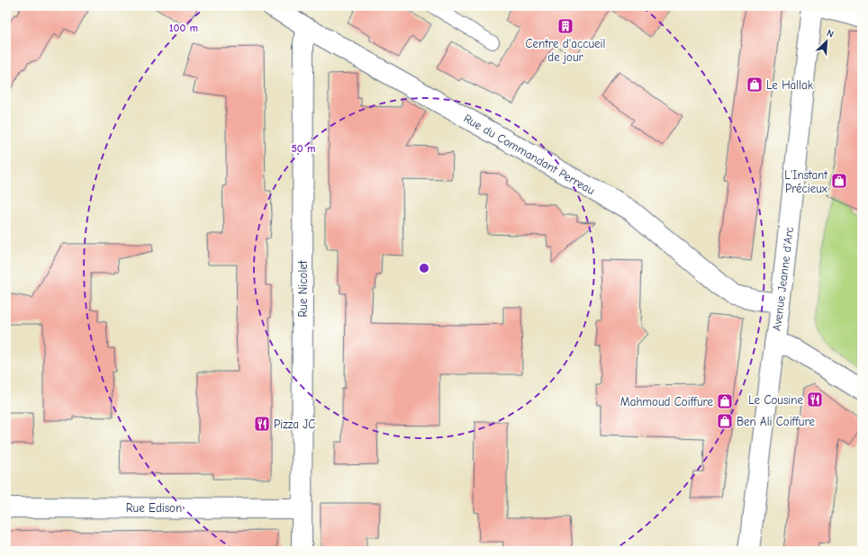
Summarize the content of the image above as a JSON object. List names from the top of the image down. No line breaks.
{"streets":{"street":["Rue du Commandant Perreau","Avenue Jeanne d'Arc","Rue Nicolet","Rue Edison"]},"crossings":[["Rue du Commandant Perreau","Avenue Jeanne d'Arc"],["Rue du Commandant Perreau","Rue Nicolet"],["Rue Nicolet","Rue Edison"]],"places":{"building":["Centre d'accueil de jour"],"shop":["Le Hallak","L'Instant Précieux","Mahmoud Coiffure","Ben Ali Coiffure"],"restaurant":["Le Cousine","Pizza JC"]},"north":"top right","rings":["100 m","50 m"]}
